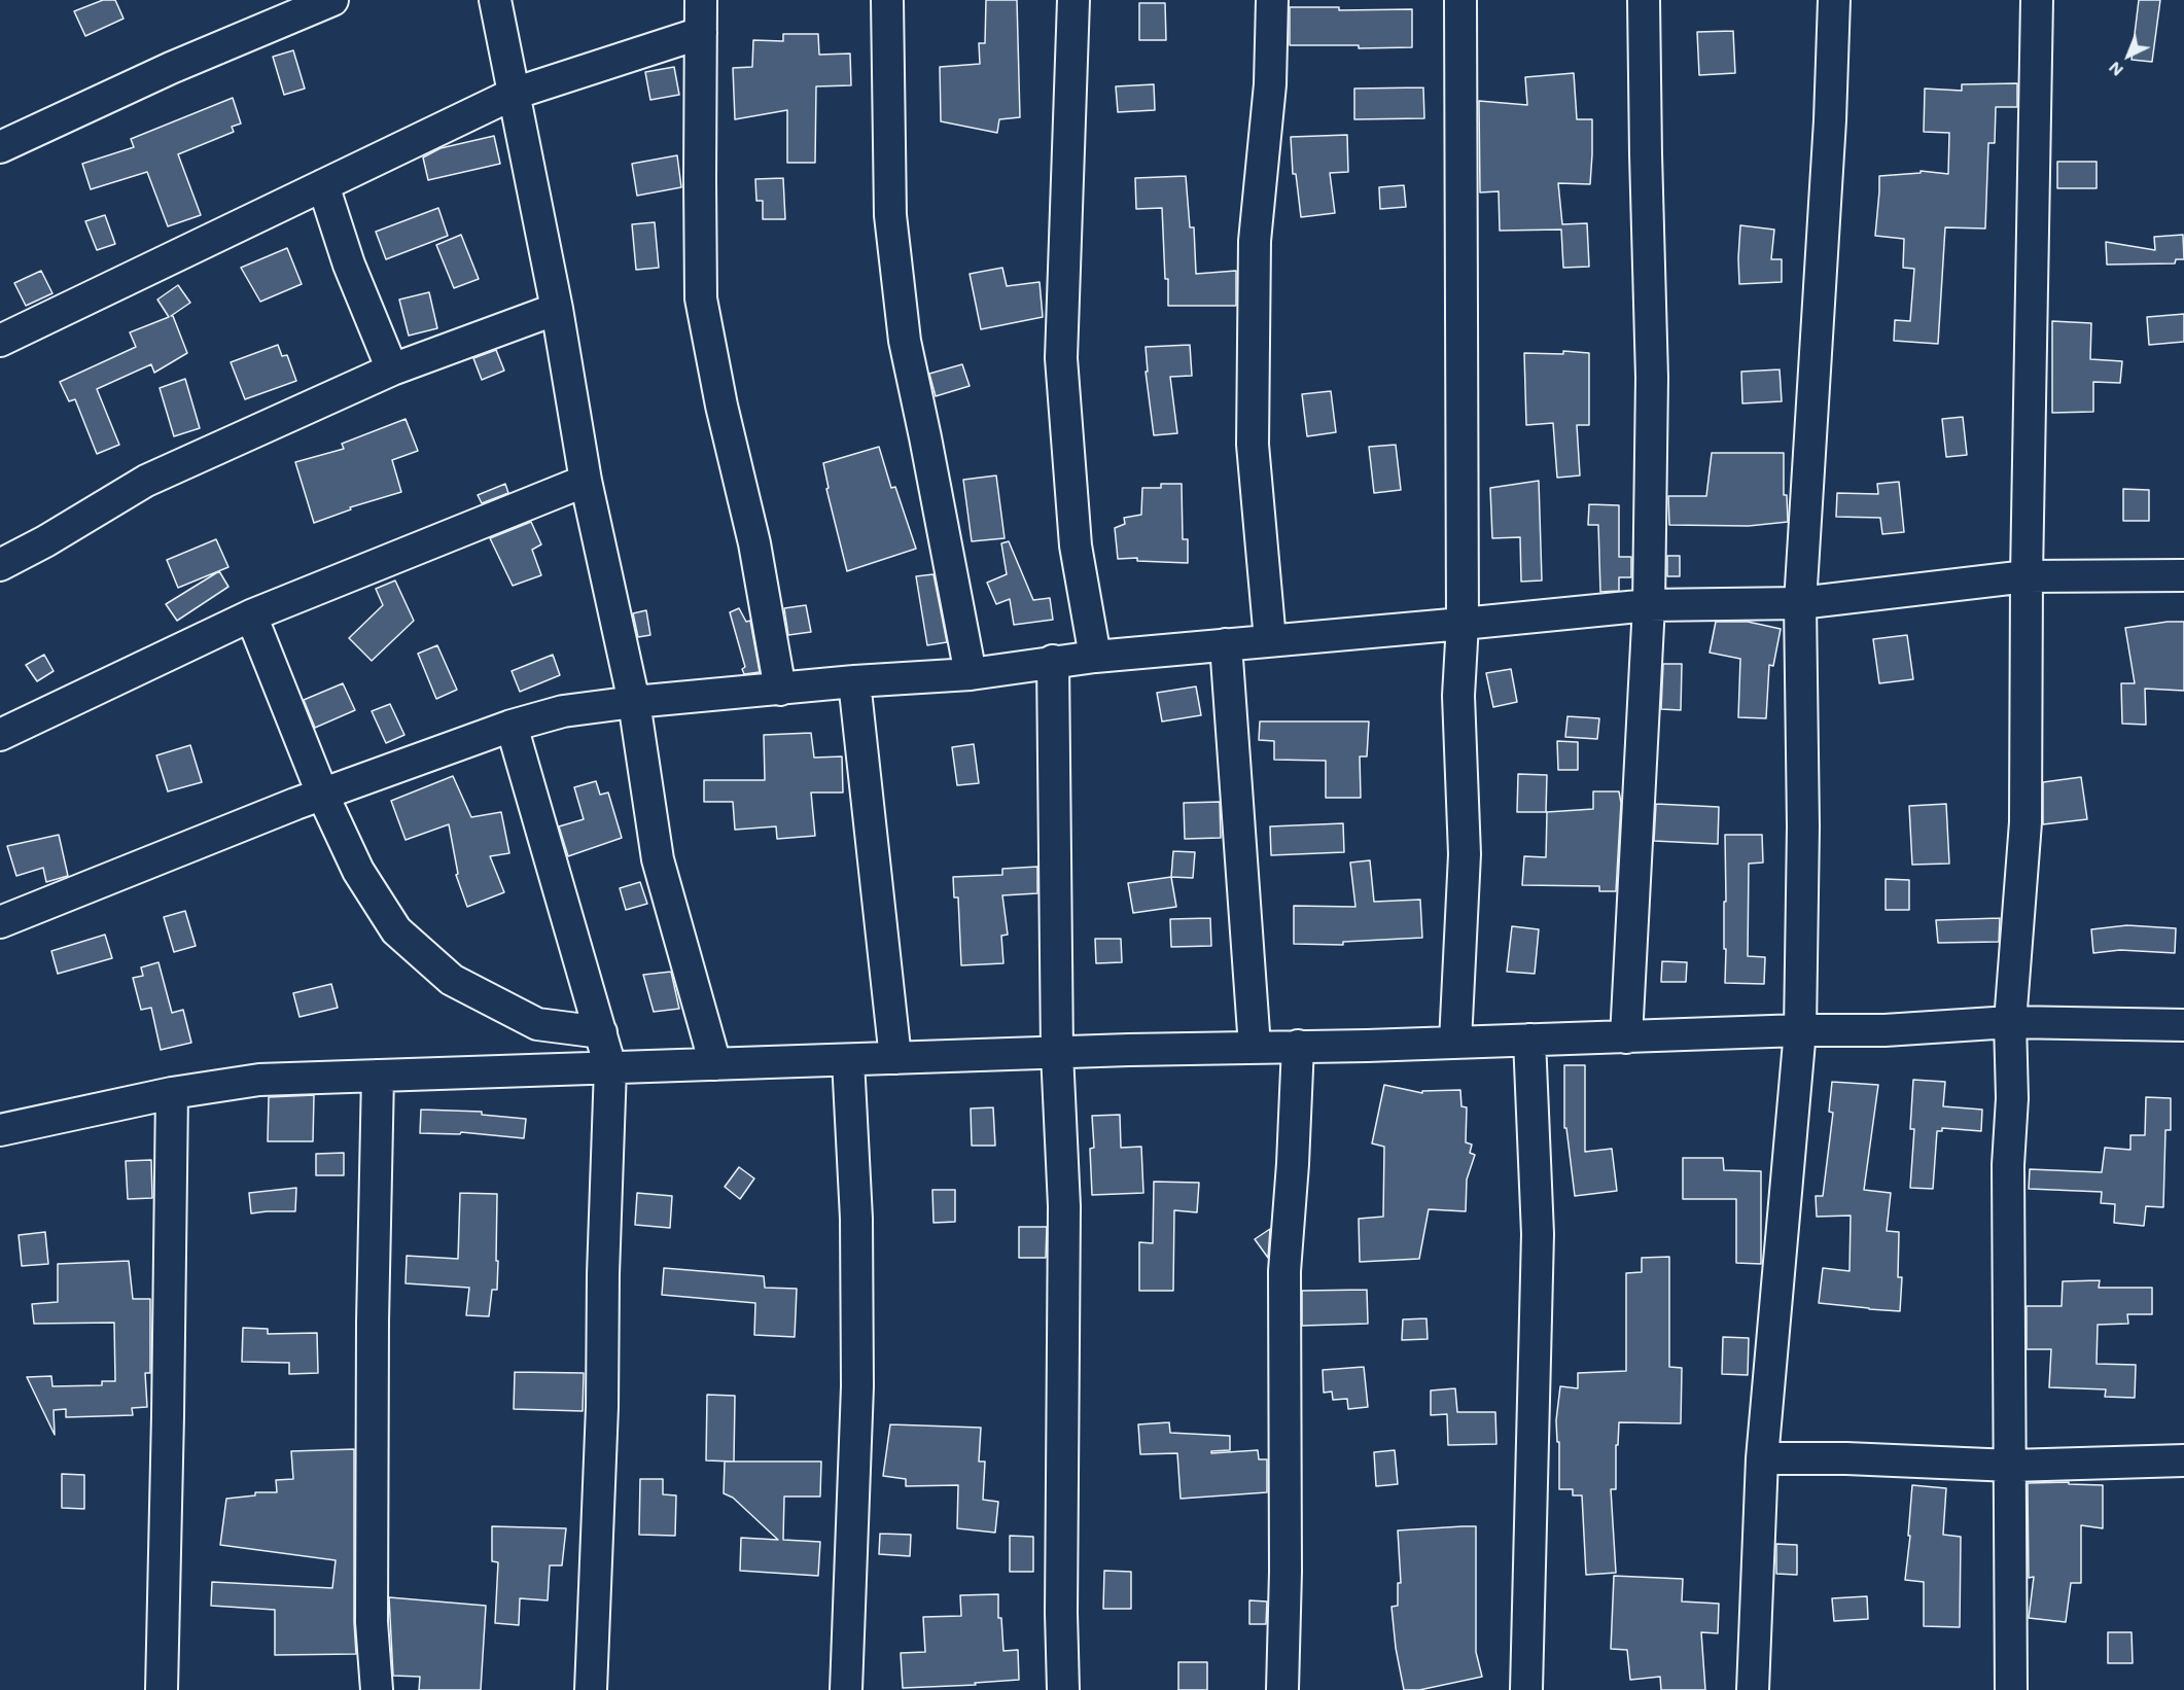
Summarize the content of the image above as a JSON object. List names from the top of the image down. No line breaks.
{"north":"bottom left"}
